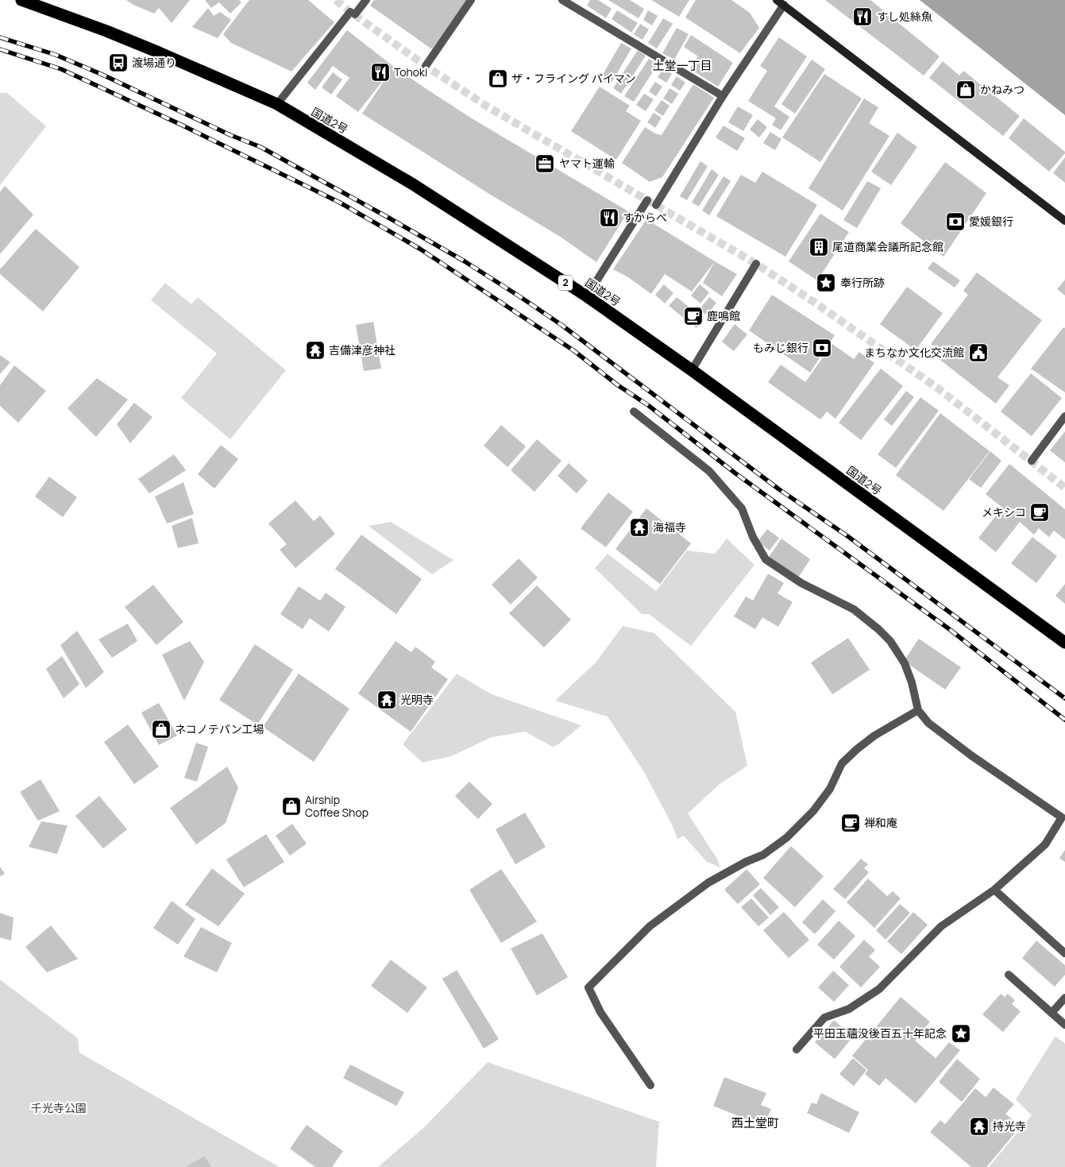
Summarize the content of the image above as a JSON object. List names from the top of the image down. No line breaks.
{"streets":{"highway":["国道2号","2"]},"districts":["土堂一丁目","西土堂町"],"parks":["千光寺公園"],"places":{"restaurant":["すし処絲魚","Tohoki","すからべ"],"bus stop":["渡場通り"],"shop":["ザ・フライング パイマン","かねみつ","ネコノテパン工場","Airship Coffee Shop"],"office":["ヤマト運輸"],"bank":["愛媛銀行","もみじ銀行"],"building":["尾道商業会議所記念館"],"place":["奉行所跡","平田玉蘊没後百五十年記念"],"cafe":["鹿鳴館","メキシコ","禅和庵"],"temple":["吉備津彦神社","海福寺","光明寺","持光寺"],"public building":["まちなか文化交流館"]}}
